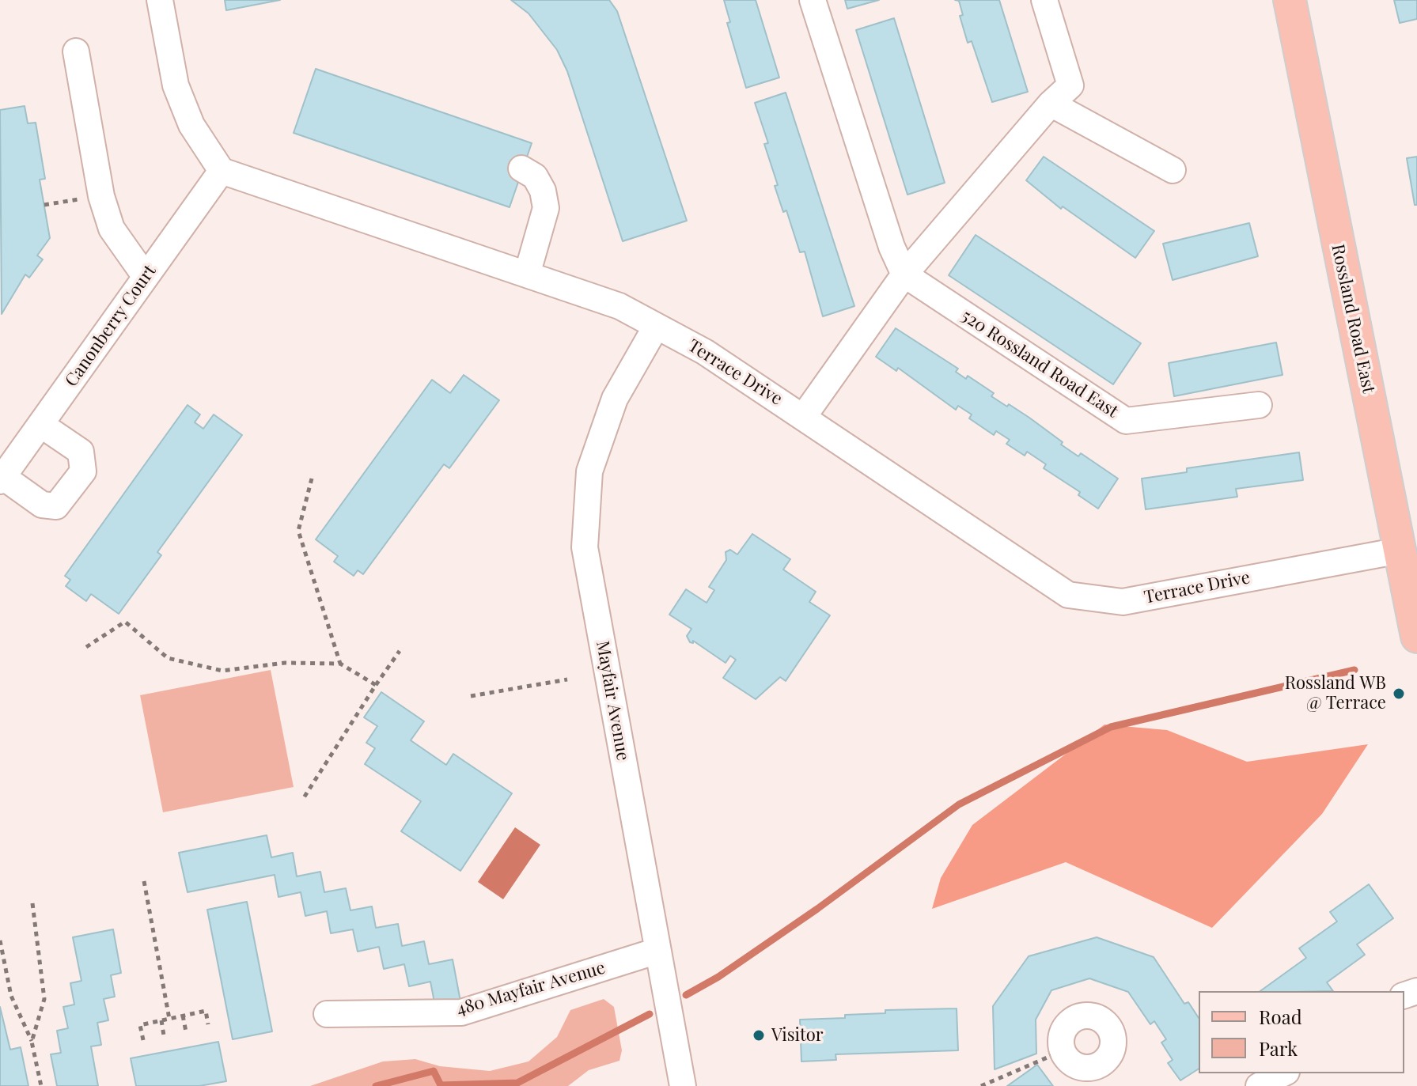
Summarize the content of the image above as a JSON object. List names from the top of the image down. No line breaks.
{"streets":{"main road":["Rossland Road East"],"street":["Canonberry Court","520 Rossland Road East","Terrace Drive","Mayfair Avenue","480 Mayfair Avenue"]},"crossings":[["Rossland Road East","Terrace Drive"],["Canonberry Court","Terrace Drive"],["Terrace Drive","Mayfair Avenue"],["Mayfair Avenue","480 Mayfair Avenue"]],"places":["Rossland WB @ Terrace","Visitor"],"legend":["Road","Park"]}
